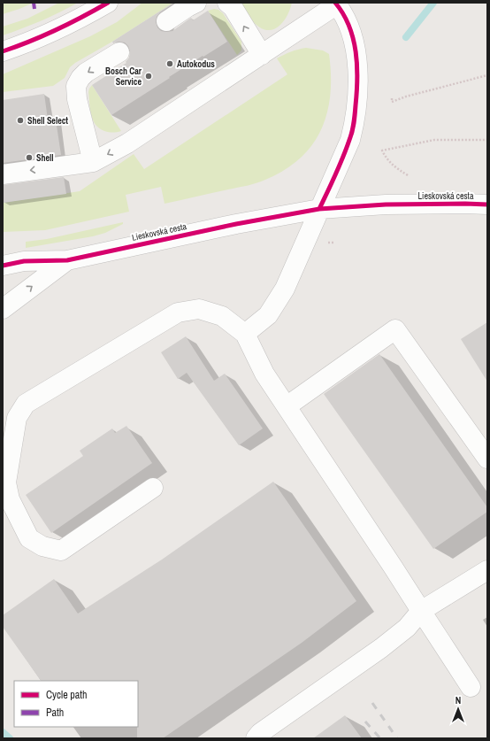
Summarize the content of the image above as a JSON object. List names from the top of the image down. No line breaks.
{"streets":{"street":["Lieskovská cesta"]},"places":["Autokodus","Bosch Car Service","Shell Select","Shell"],"legend":["Cycle path","Path"],"north":"top"}
